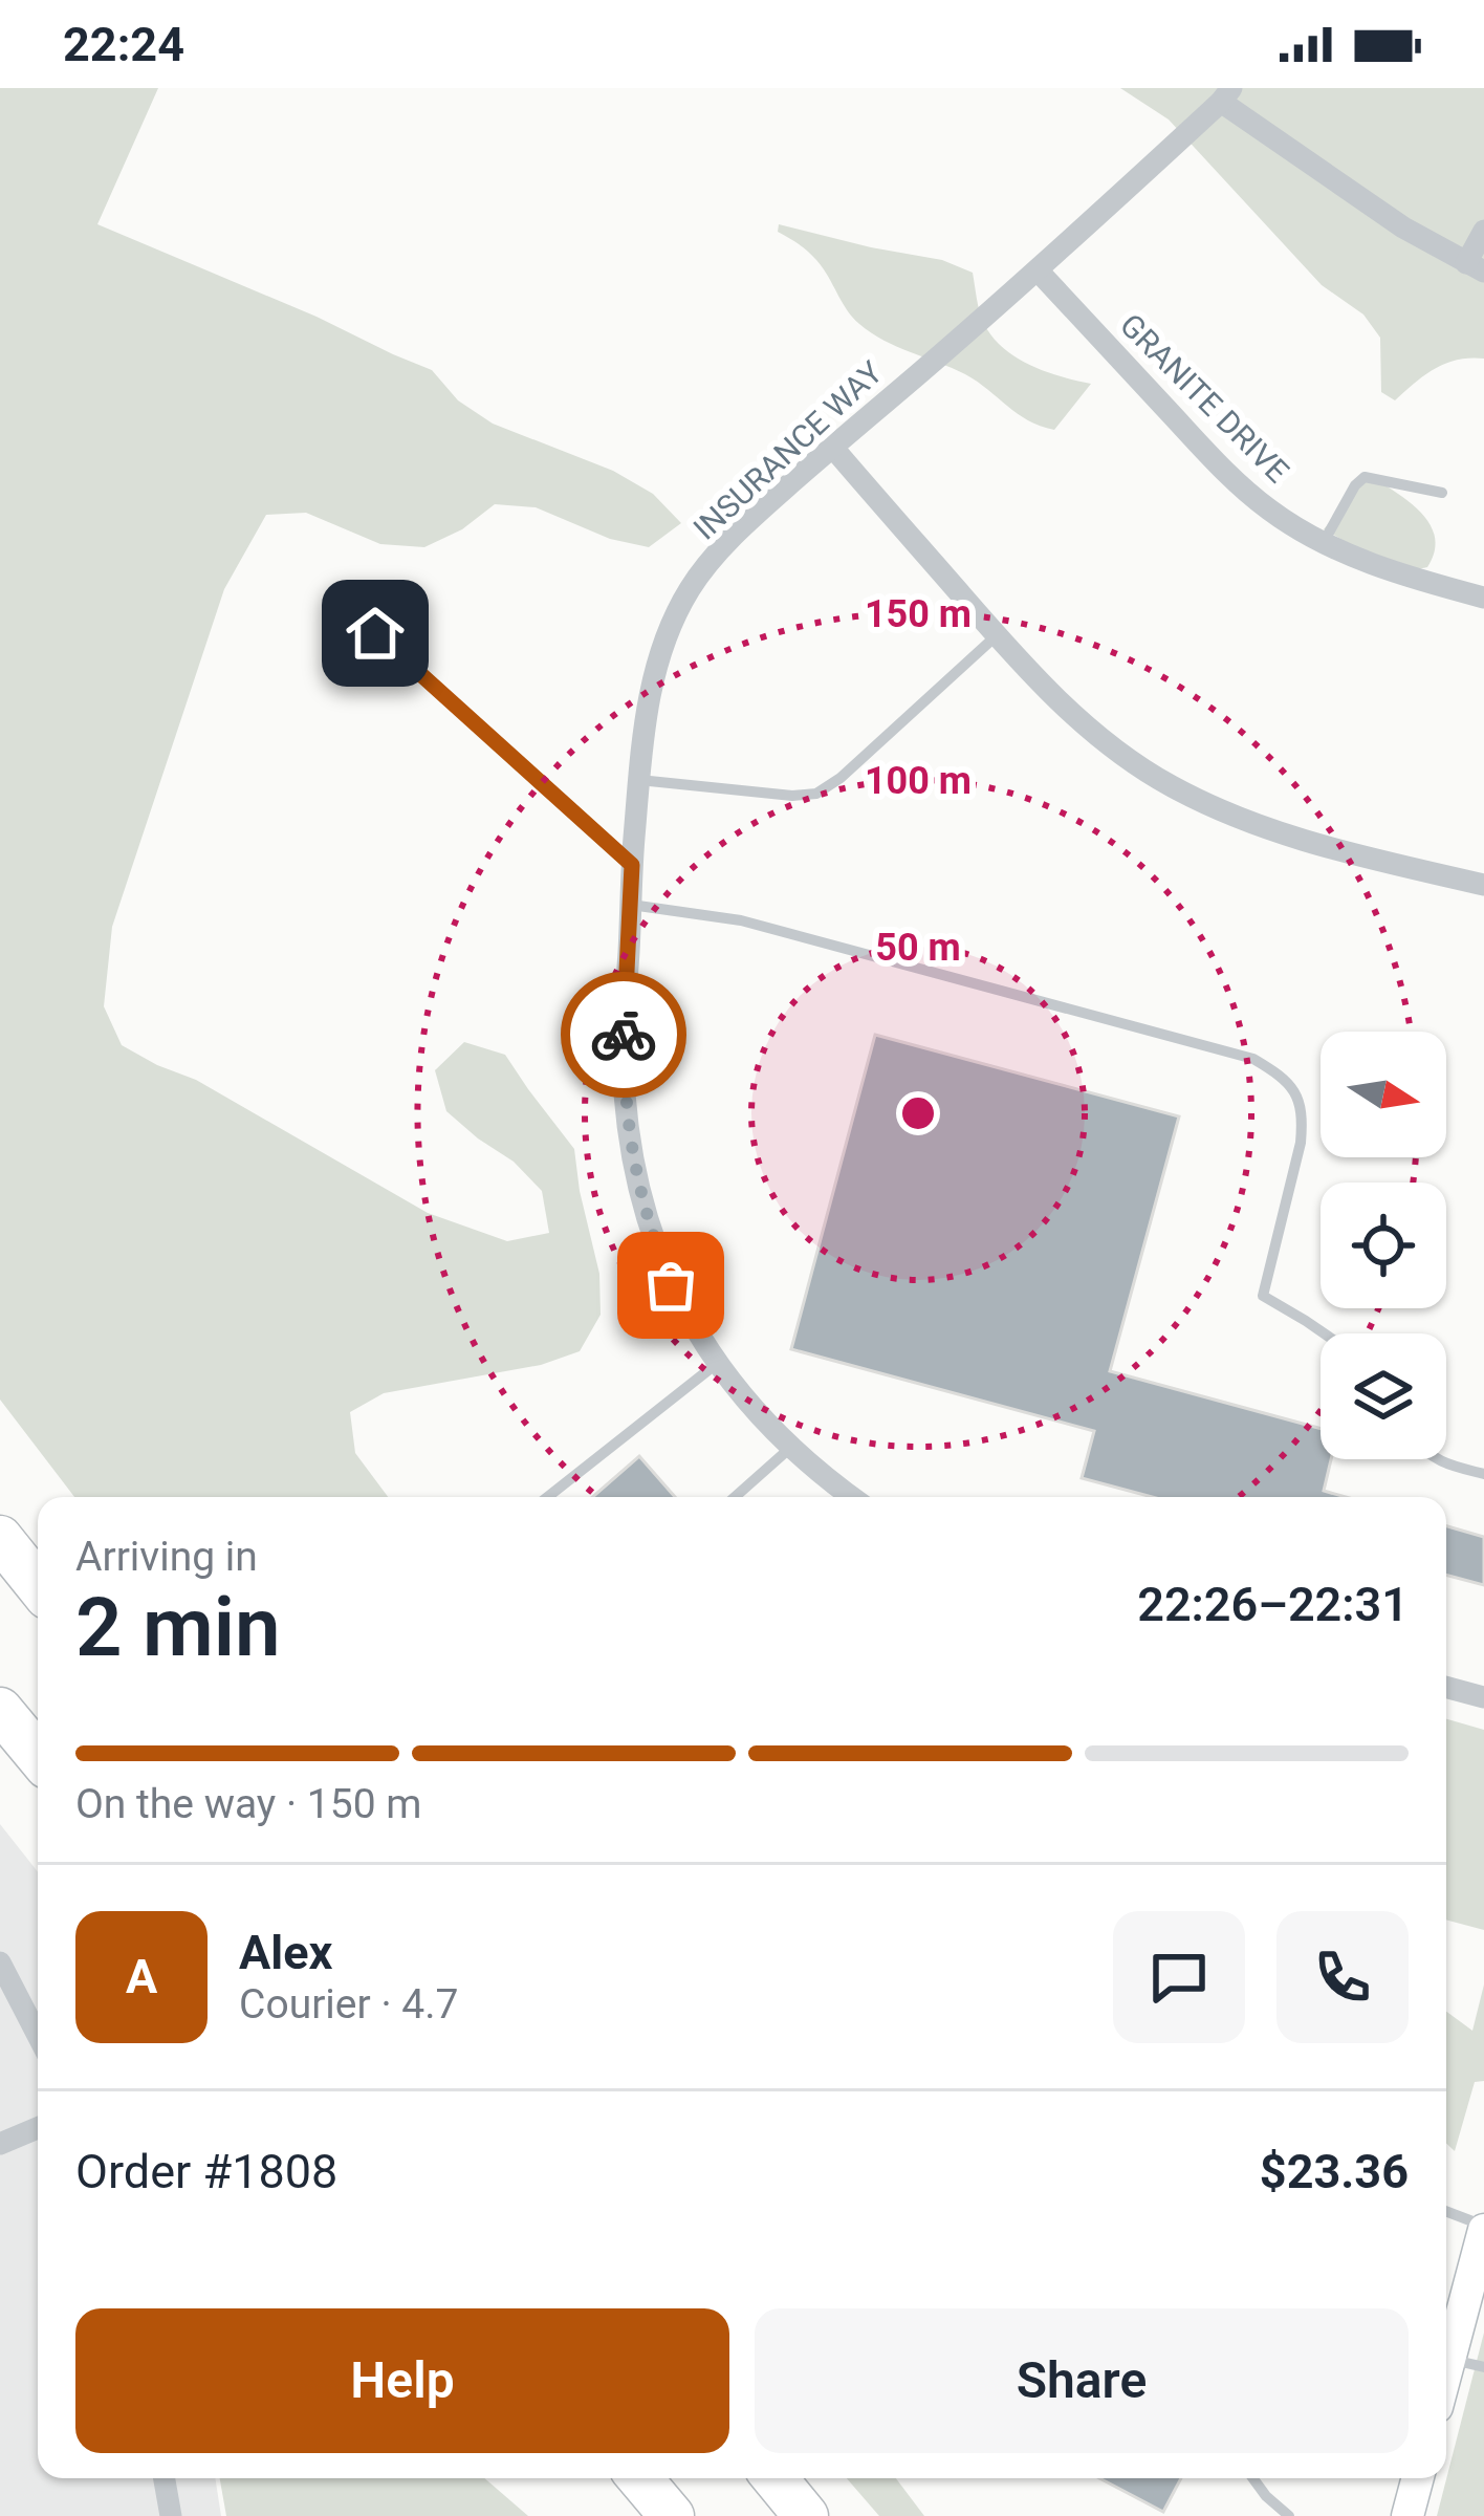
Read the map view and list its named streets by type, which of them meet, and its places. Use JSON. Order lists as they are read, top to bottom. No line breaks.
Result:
{"streets":{"street":["GRANITE DRIVE","INSURANCE WAY"]},"crossings":[["GRANITE DRIVE","INSURANCE WAY"]],"north":"right","page":{"status":"22:24","heading":["2 min","Arriving in","22:26–22:31"],"panel":["Alex","Courier · 4.7","Order #1808","$23.36"],"bar":"On the way · 150 m","round":"A","buttons":["Help","Share"]},"rings":["150 m","100 m","50 m"]}
